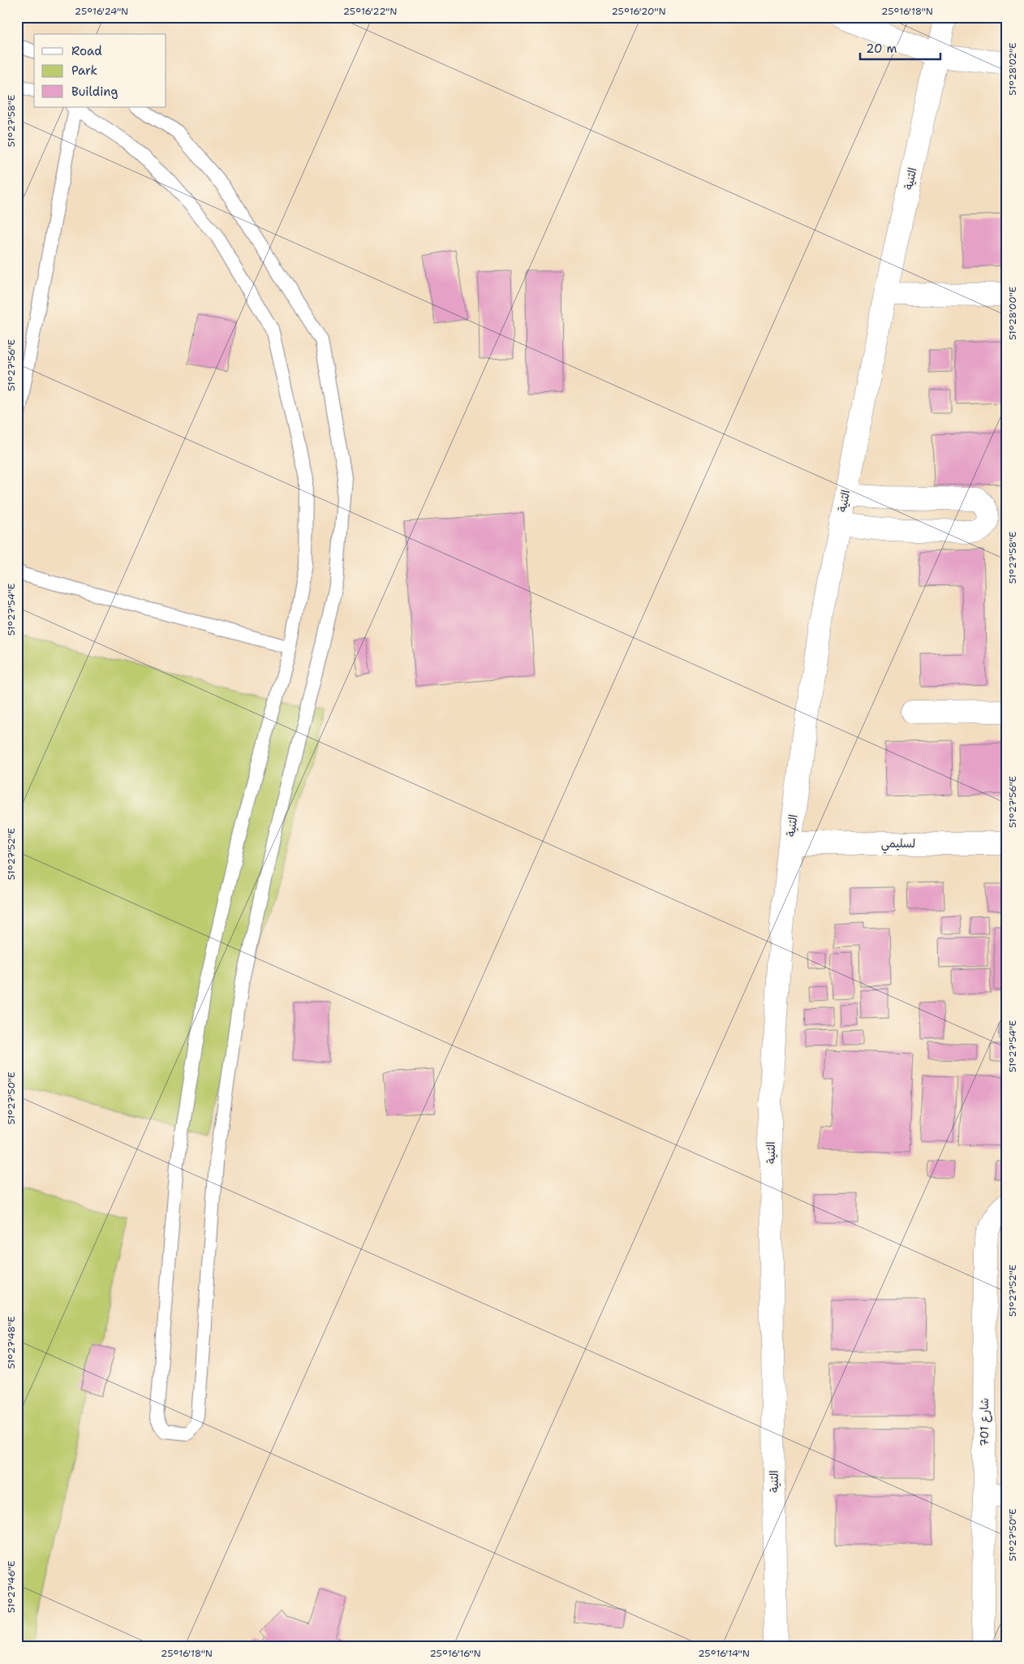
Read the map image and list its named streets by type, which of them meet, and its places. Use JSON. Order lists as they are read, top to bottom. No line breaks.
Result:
{"streets":{"street":["الثنية","لسليمي","شارع 701"]},"crossings":[["الثنية","لسليمي"]],"legend":["Road","Park","Building"],"scale_bar":"20 m","coordinates":["25°16'24\"N","25°16'22\"N","25°16'20\"N","25°16'18\"N","51°28'02\"E","51°27'58\"E","51°28'00\"E","51°27'56\"E","51°27'54\"E","51°27'52\"E","51°27'50\"E","51°27'48\"E","51°27'46\"E","25°16'16\"N","25°16'14\"N"]}
